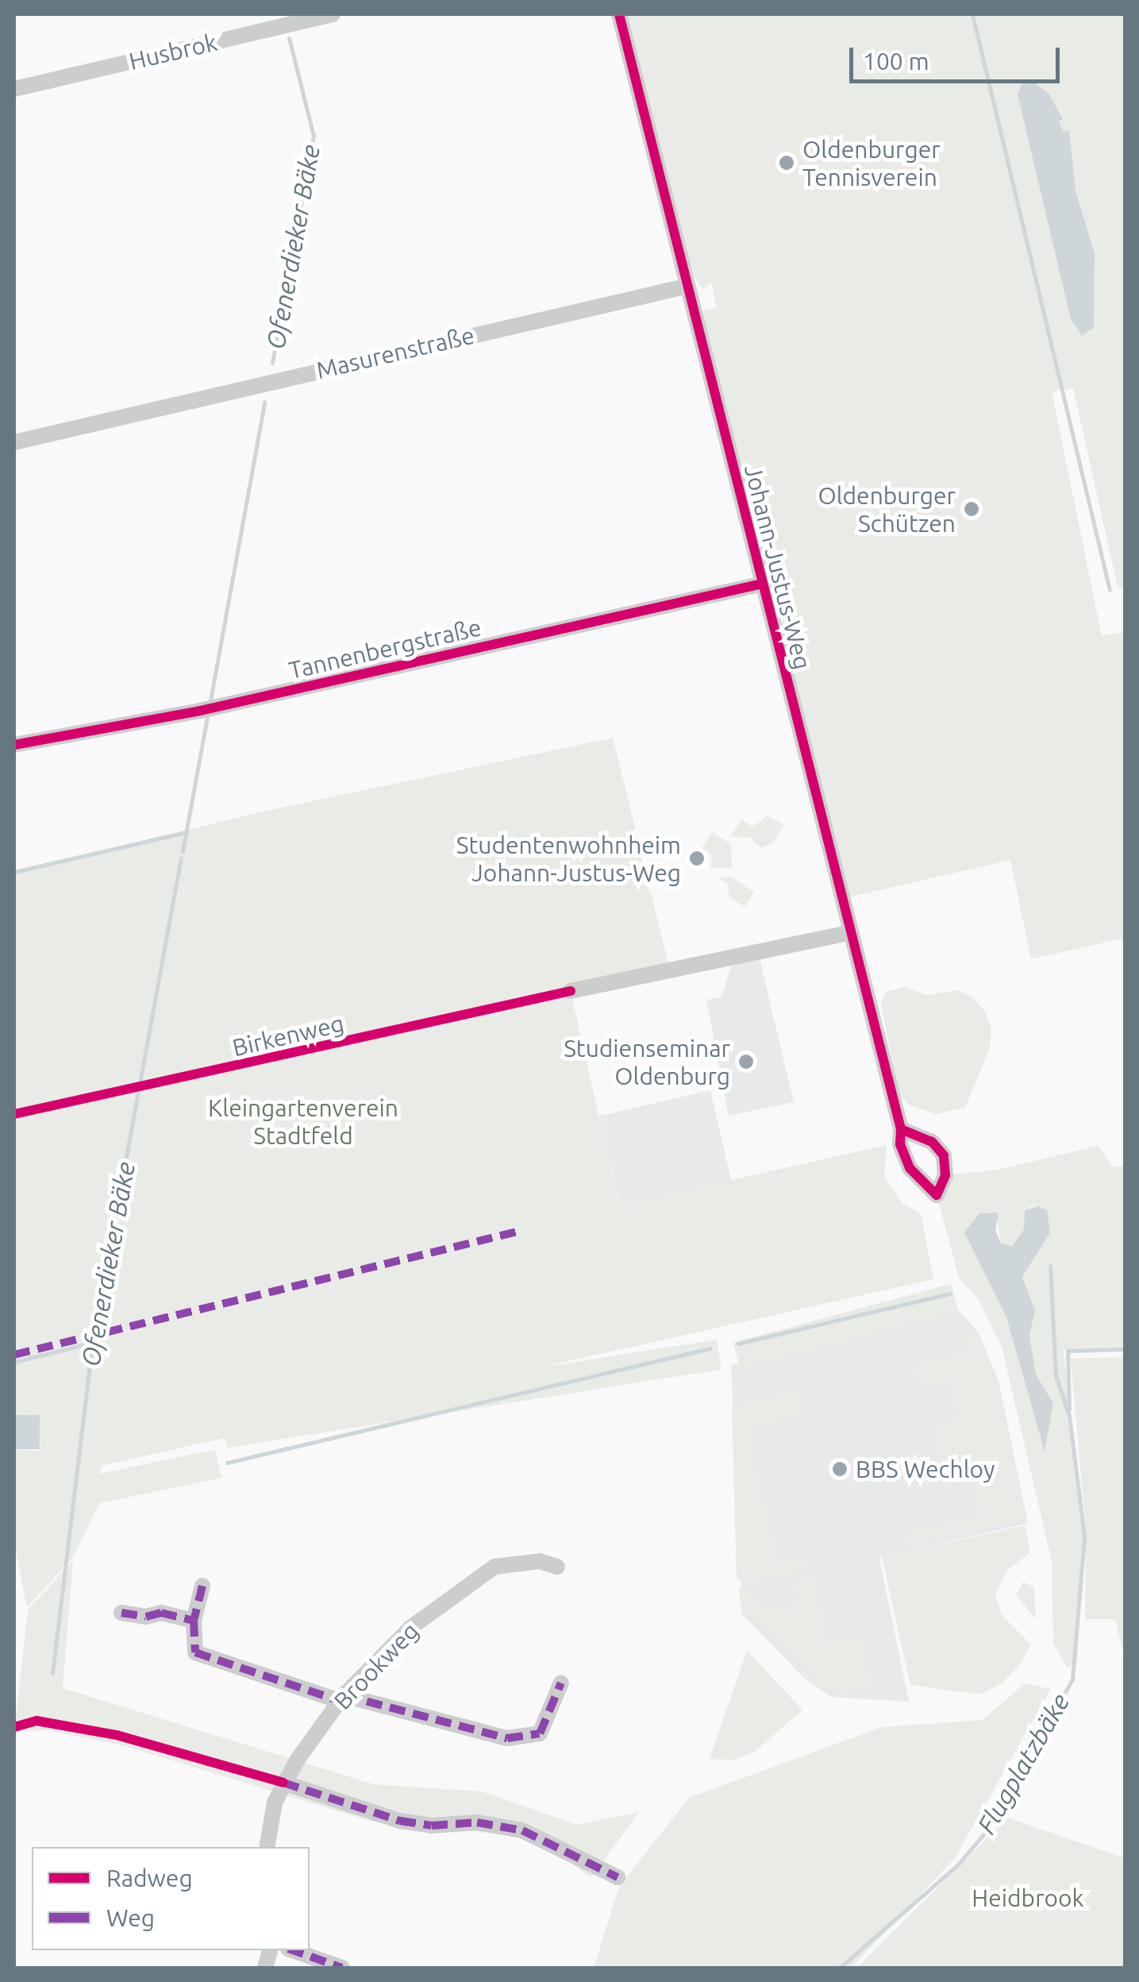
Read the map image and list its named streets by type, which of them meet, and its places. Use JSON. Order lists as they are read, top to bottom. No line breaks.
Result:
{"streets":{"street":["Husbrok","Masurenstraße","Johann-Justus-Weg","Tannenbergstraße","Brookweg"],"cycle path":["Birkenweg"]},"crossings":[["Masurenstraße","Johann-Justus-Weg"],["Johann-Justus-Weg","Tannenbergstraße"]],"water":["Ofenerdieker Bäke","Flugplatzbäke"],"parks":["Kleingartenverein Stadtfeld","Heidbrook"],"places":["Oldenburger Tennisverein","Oldenburger Schützen","Studentenwohnheim Johann-Justus-Weg","Studienseminar Oldenburg","BBS Wechloy"],"legend":["Radweg","Weg"],"scale_bar":"100 m"}
